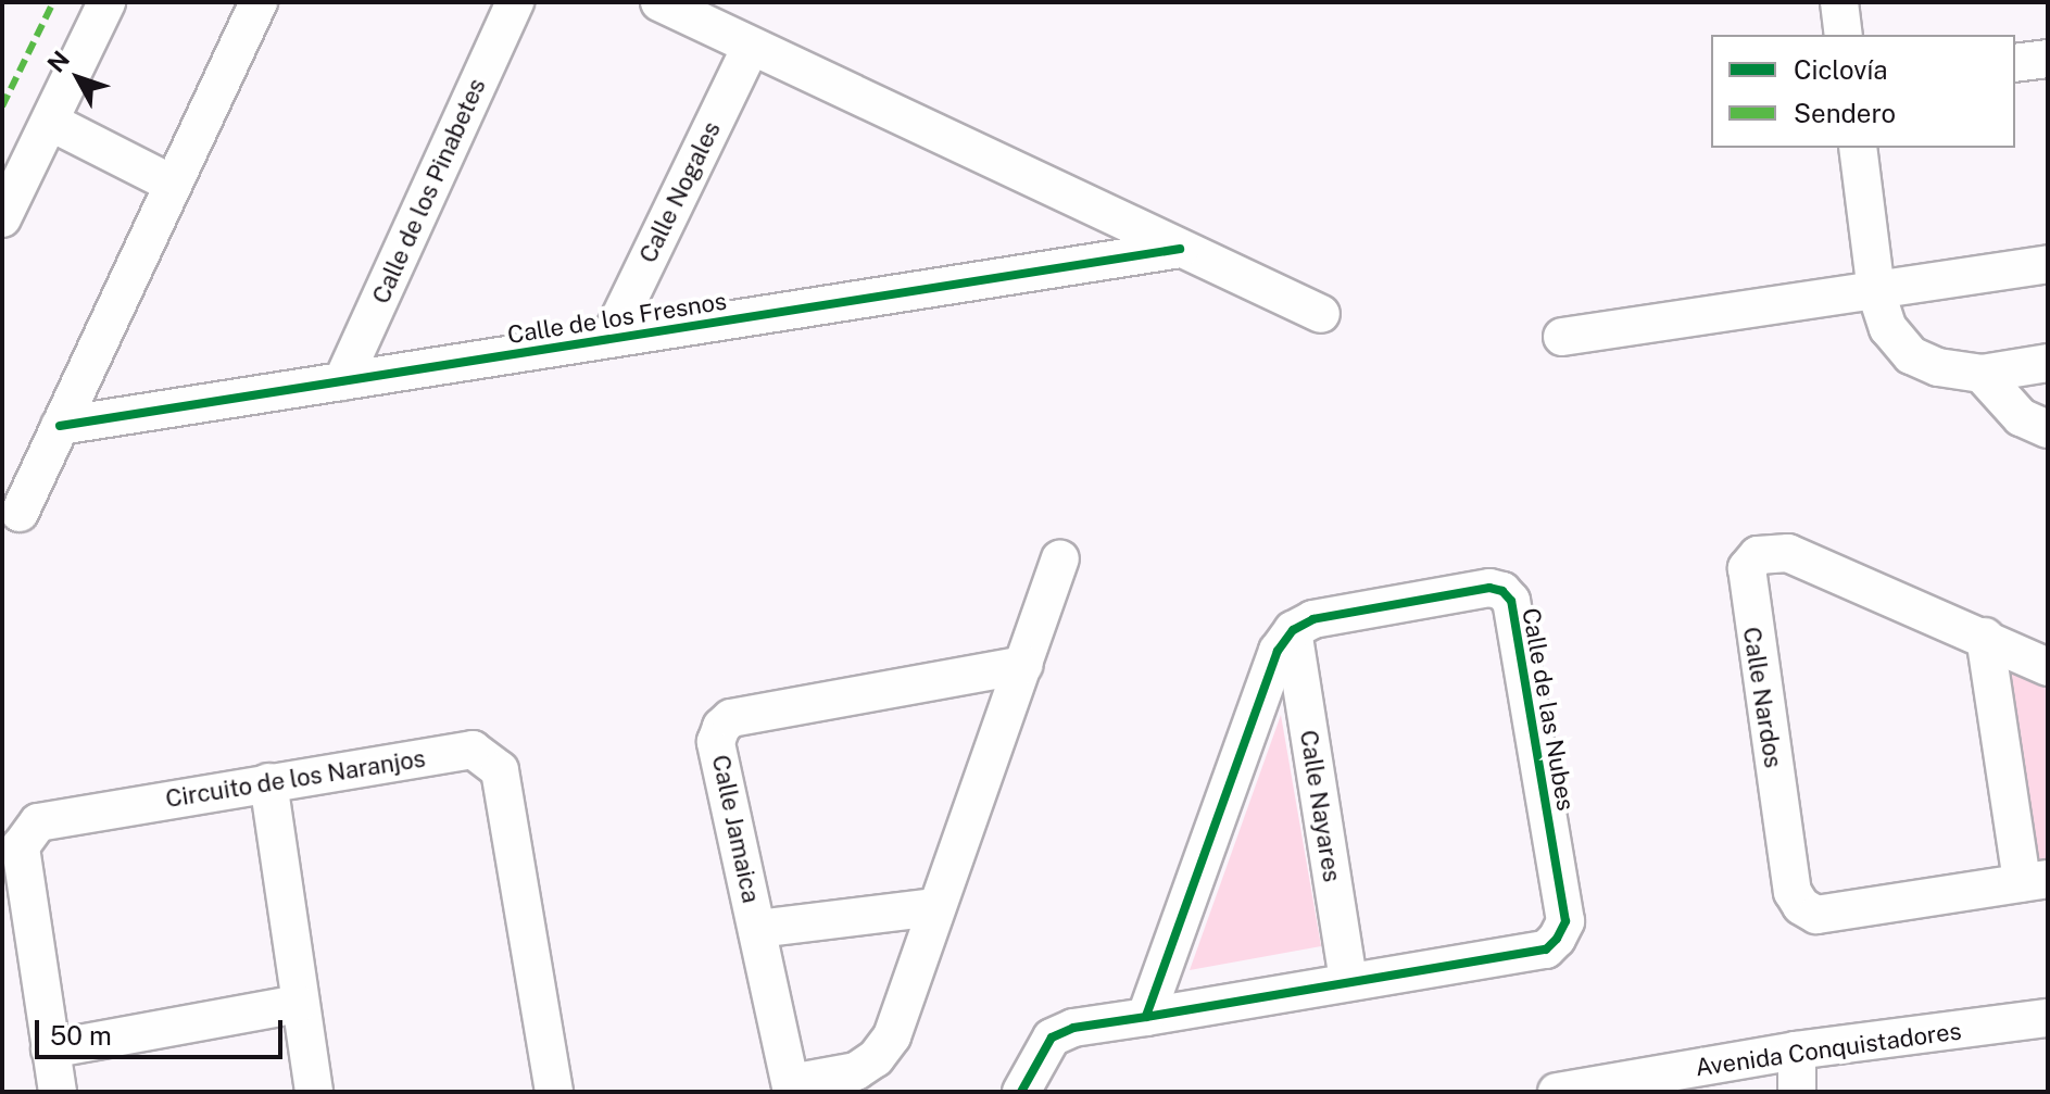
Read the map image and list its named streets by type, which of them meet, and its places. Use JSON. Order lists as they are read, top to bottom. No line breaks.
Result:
{"streets":{"street":["Calle de los Pinabetes","Calle Nogales","Calle de los Fresnos","Calle Nardos","Calle de las Nubes","Circuito de los Naranjos","Calle Nayares","Calle Jamaica","Avenida Conquistadores"]},"crossings":[["Calle de los Pinabetes","Calle de los Fresnos"],["Calle Nogales","Calle de los Fresnos"],["Calle de las Nubes","Calle Nayares"]],"legend":["Ciclovía","Sendero"],"scale_bar":"50 m","north":"top left"}
